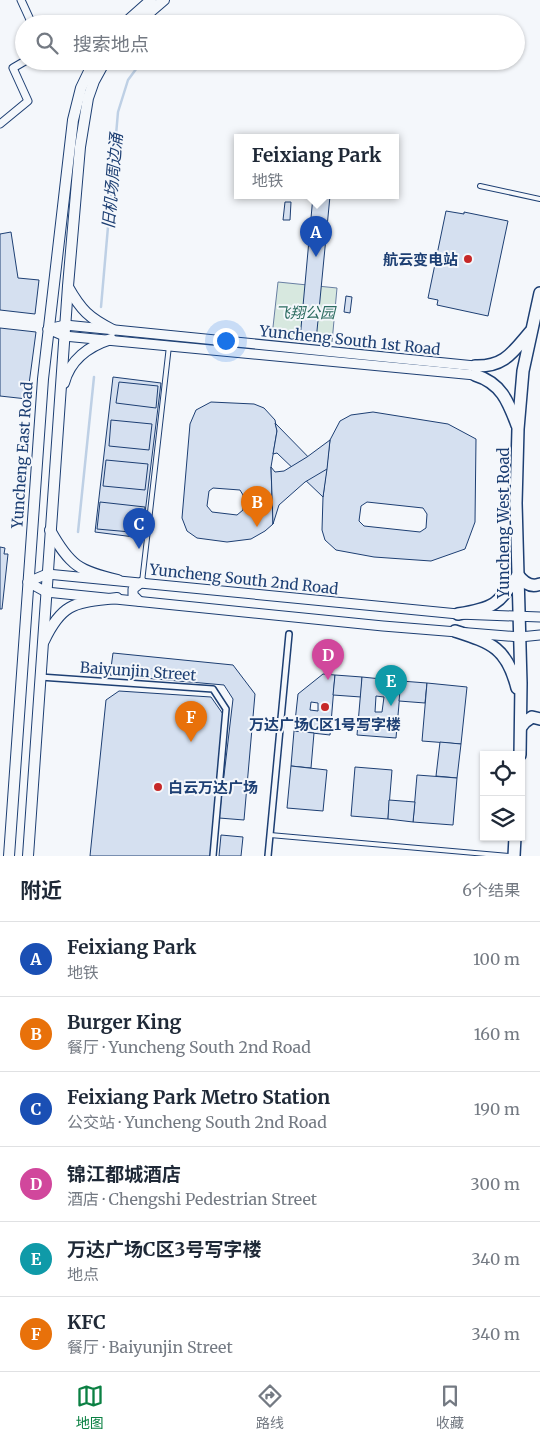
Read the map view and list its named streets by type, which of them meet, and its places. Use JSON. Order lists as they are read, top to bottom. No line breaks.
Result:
{"streets":{"main road":["Yuncheng East Road","Yuncheng West Road"],"street":["Yuncheng South 1st Road","Yuncheng South 2nd Road","Baiyunjin Street"]},"crossings":[["Yuncheng South 1st Road","Yuncheng East Road"],["Yuncheng East Road","Yuncheng South 2nd Road"],["Yuncheng West Road","Yuncheng South 2nd Road"]],"water":["旧机场周边涌"],"parks":["飞翔公园"],"places":["航云变电站","万达广场C区1号写字楼","白云万达广场"],"page":{"search":"搜索地点","popup":["Feixiang Park","地铁"],"pins":["A","B","C","D","E","F"],"heading":["附近","6个结果"],"list":[{"mark":"A","name":"Feixiang Park","note":"地铁","value":"100 m"},{"mark":"B","name":"Burger King","note":"餐厅 · Yuncheng South 2nd Road","value":"160 m"},{"mark":"C","name":"Feixiang Park Metro Station","note":"公交站 · Yuncheng South 2nd Road","value":"190 m"},{"mark":"D","name":"锦江都城酒店","note":"酒店 · Chengshi Pedestrian Street","value":"300 m"},{"mark":"E","name":"万达广场C区3号写字楼","note":"地点","value":"340 m"},{"mark":"F","name":"KFC","note":"餐厅 · Baiyunjin Street","value":"340 m"}],"nav":["地图","路线","收藏"]}}
